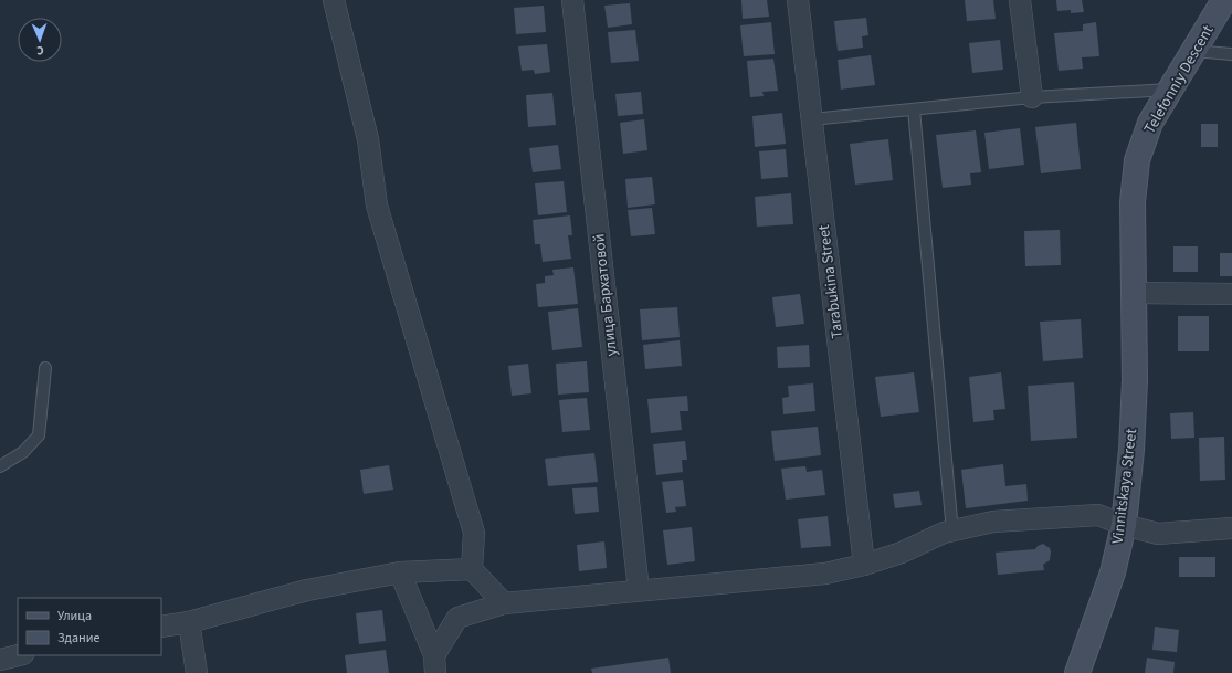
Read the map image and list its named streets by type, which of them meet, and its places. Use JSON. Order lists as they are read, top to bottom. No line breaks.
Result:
{"streets":{"main road":["Telefonniy Descent","Vinnitskaya Street"],"street":["Tarabukina Street","улица Бархатовой"]},"crossings":[["Telefonniy Descent","Vinnitskaya Street"]],"legend":["Улица","Здание"],"north":"bottom"}
